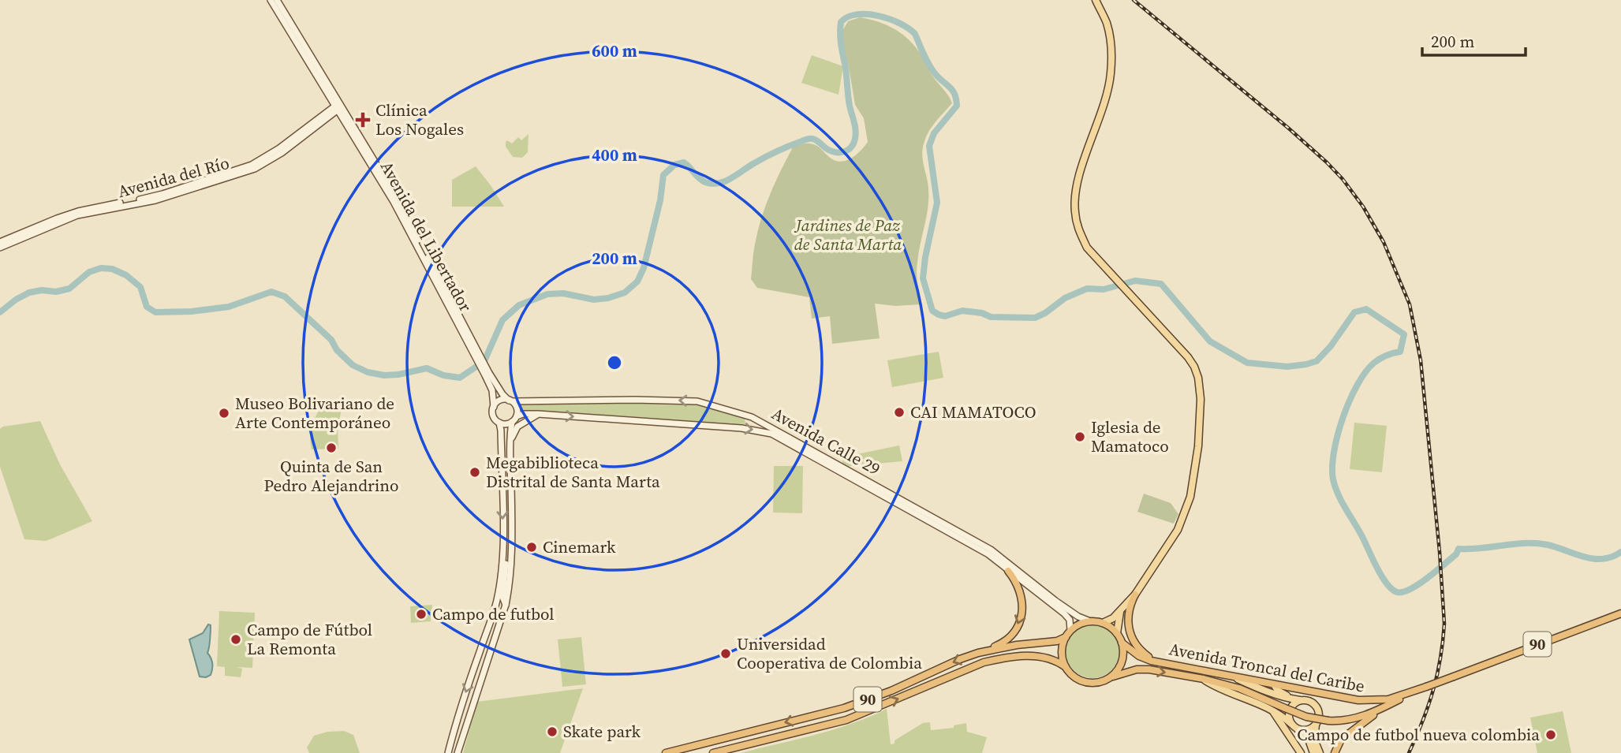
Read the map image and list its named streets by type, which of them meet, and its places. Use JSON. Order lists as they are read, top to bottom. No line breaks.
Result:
{"streets":{"highway":["90","Avenida Troncal del Caribe"],"main road":["Avenida del Río","Avenida del Libertador","Avenida Calle 29"]},"crossings":[["Avenida del Río","Avenida del Libertador"],["Avenida del Libertador","Avenida Calle 29"],["Avenida Calle 29","90"],["Avenida Calle 29","Avenida Troncal del Caribe"],["90","Avenida Troncal del Caribe"]],"parks":["Jardines de Paz de Santa Marta"],"places":{"health":["Clínica Los Nogales"],"other":["CAI MAMATOCO","Museo Bolivariano de Arte Contemporáneo","Iglesia de Mamatoco","Quinta de San Pedro Alejandrino","Megabiblioteca Distrital de Santa Marta","Cinemark","Campo de futbol","Campo de Fútbol La Remonta","Universidad Cooperativa de Colombia","Skate park","Campo de futbol nueva colombia"]},"scale_bar":"200 m","rings":["600 m","400 m","200 m"]}
